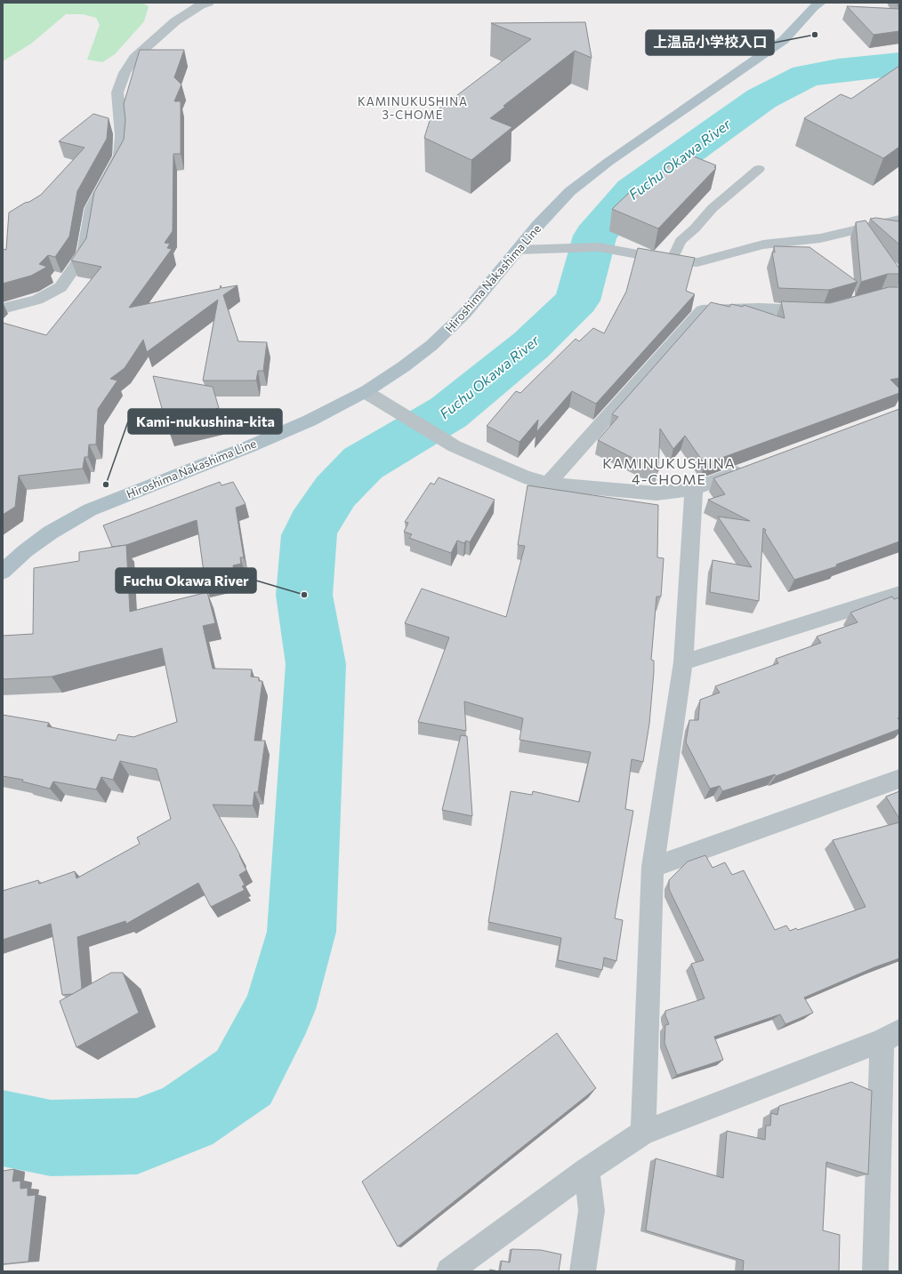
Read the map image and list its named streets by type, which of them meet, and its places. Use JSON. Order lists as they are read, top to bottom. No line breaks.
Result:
{"streets":{"main road":["Hiroshima Nakashima Line"]},"districts":["KAMINUKUSHINA 3-CHOME","KAMINUKUSHINA 4-CHOME"],"water":["Fuchu Okawa River"],"places":["上温品小学校入口","Kami-nukushina-kita","Fuchu Okawa River"]}
